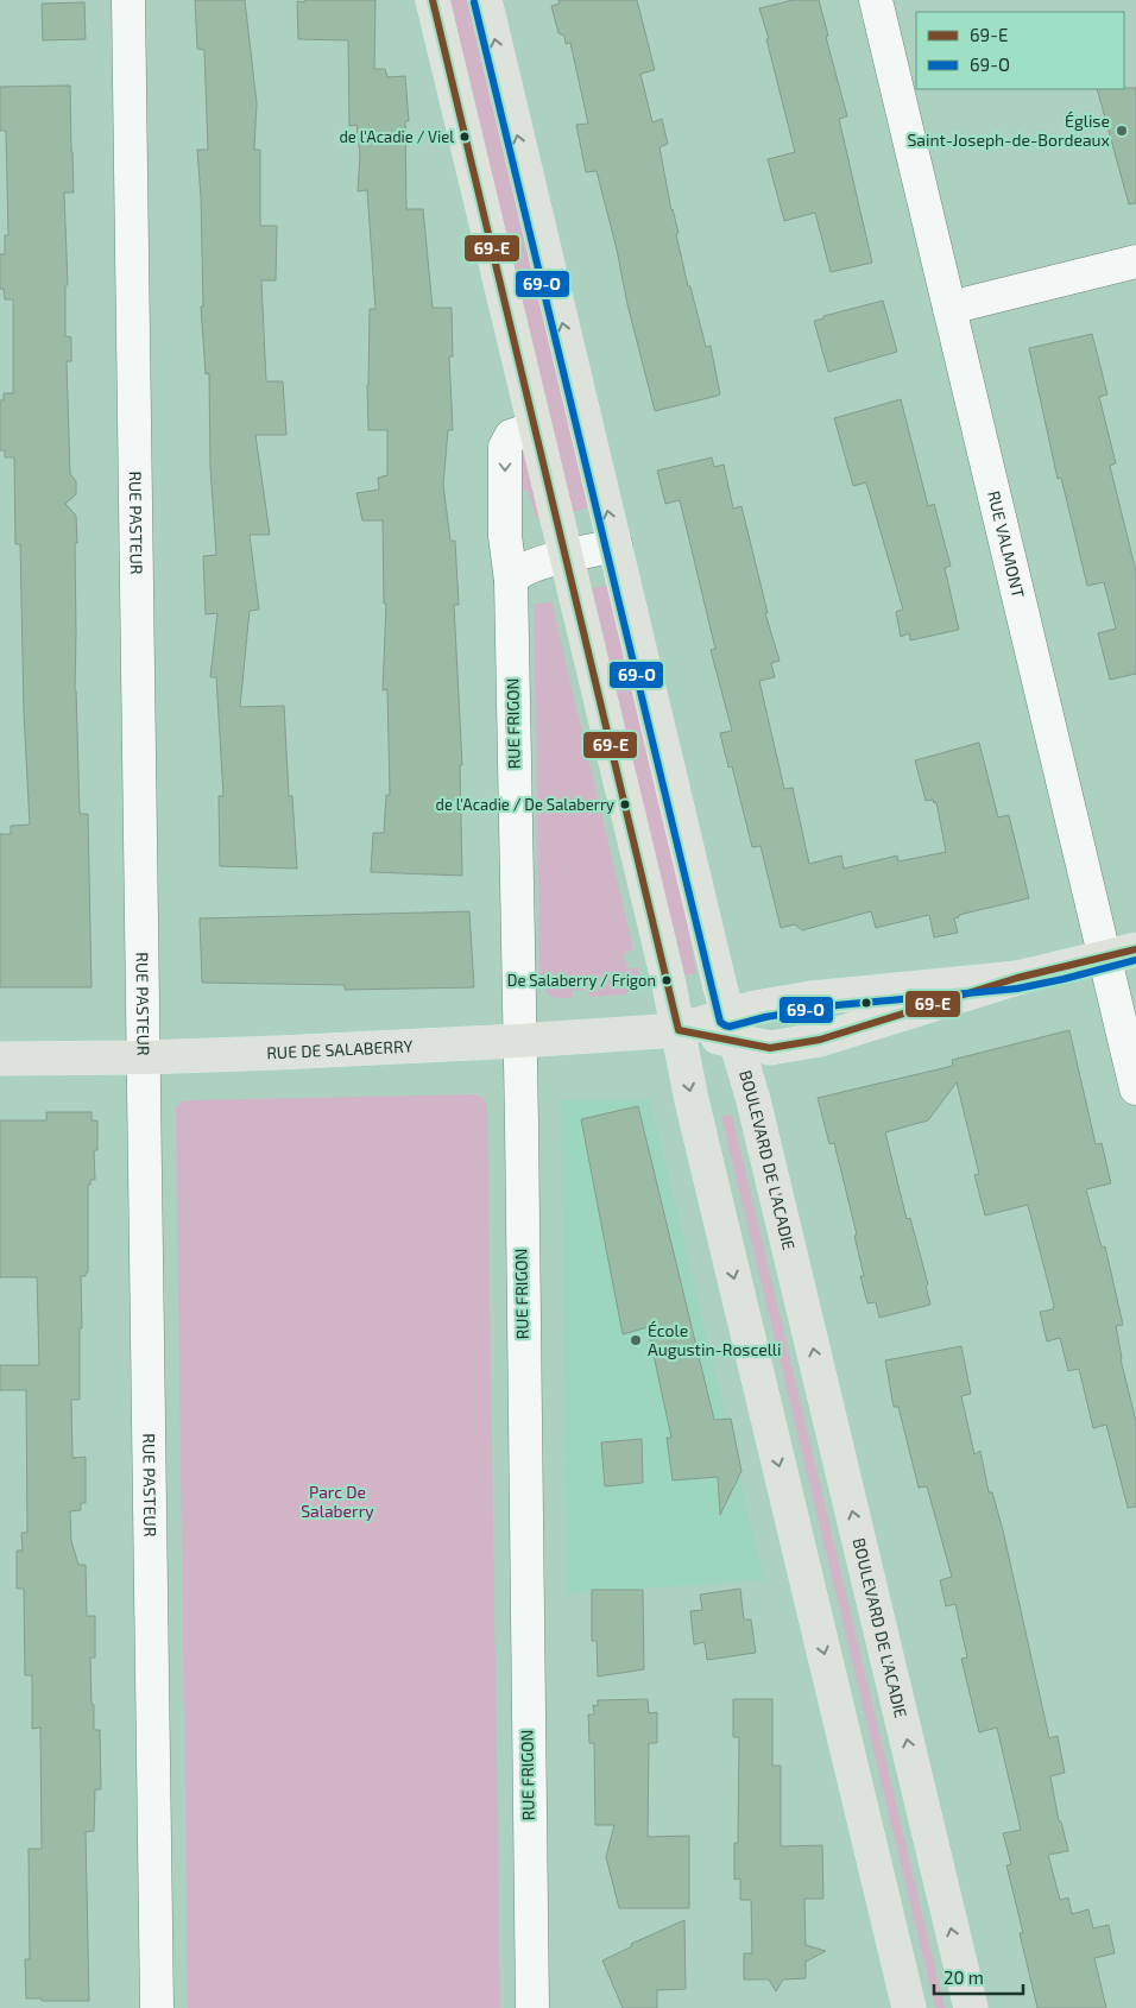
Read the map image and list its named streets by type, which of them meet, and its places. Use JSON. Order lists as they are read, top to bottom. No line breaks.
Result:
{"streets":{"main road":["RUE DE SALABERRY","BOULEVARD DE L'ACADIE"],"street":["RUE PASTEUR","RUE VALMONT","RUE FRIGON"]},"crossings":[["RUE PASTEUR","RUE DE SALABERRY"],["RUE VALMONT","RUE DE SALABERRY"],["RUE FRIGON","RUE DE SALABERRY"],["RUE DE SALABERRY","BOULEVARD DE L'ACADIE"]],"parks":["Parc De Salaberry"],"places":["Église Saint-Joseph-de-Bordeaux","de l'Acadie / Viel","de l'Acadie / De Salaberry","De Salaberry / Frigon","École Augustin-Roscelli"],"lines":["transit line 69-E","transit line 69-O"],"legend":["69-E","69-O"],"scale_bar":"20 m"}
